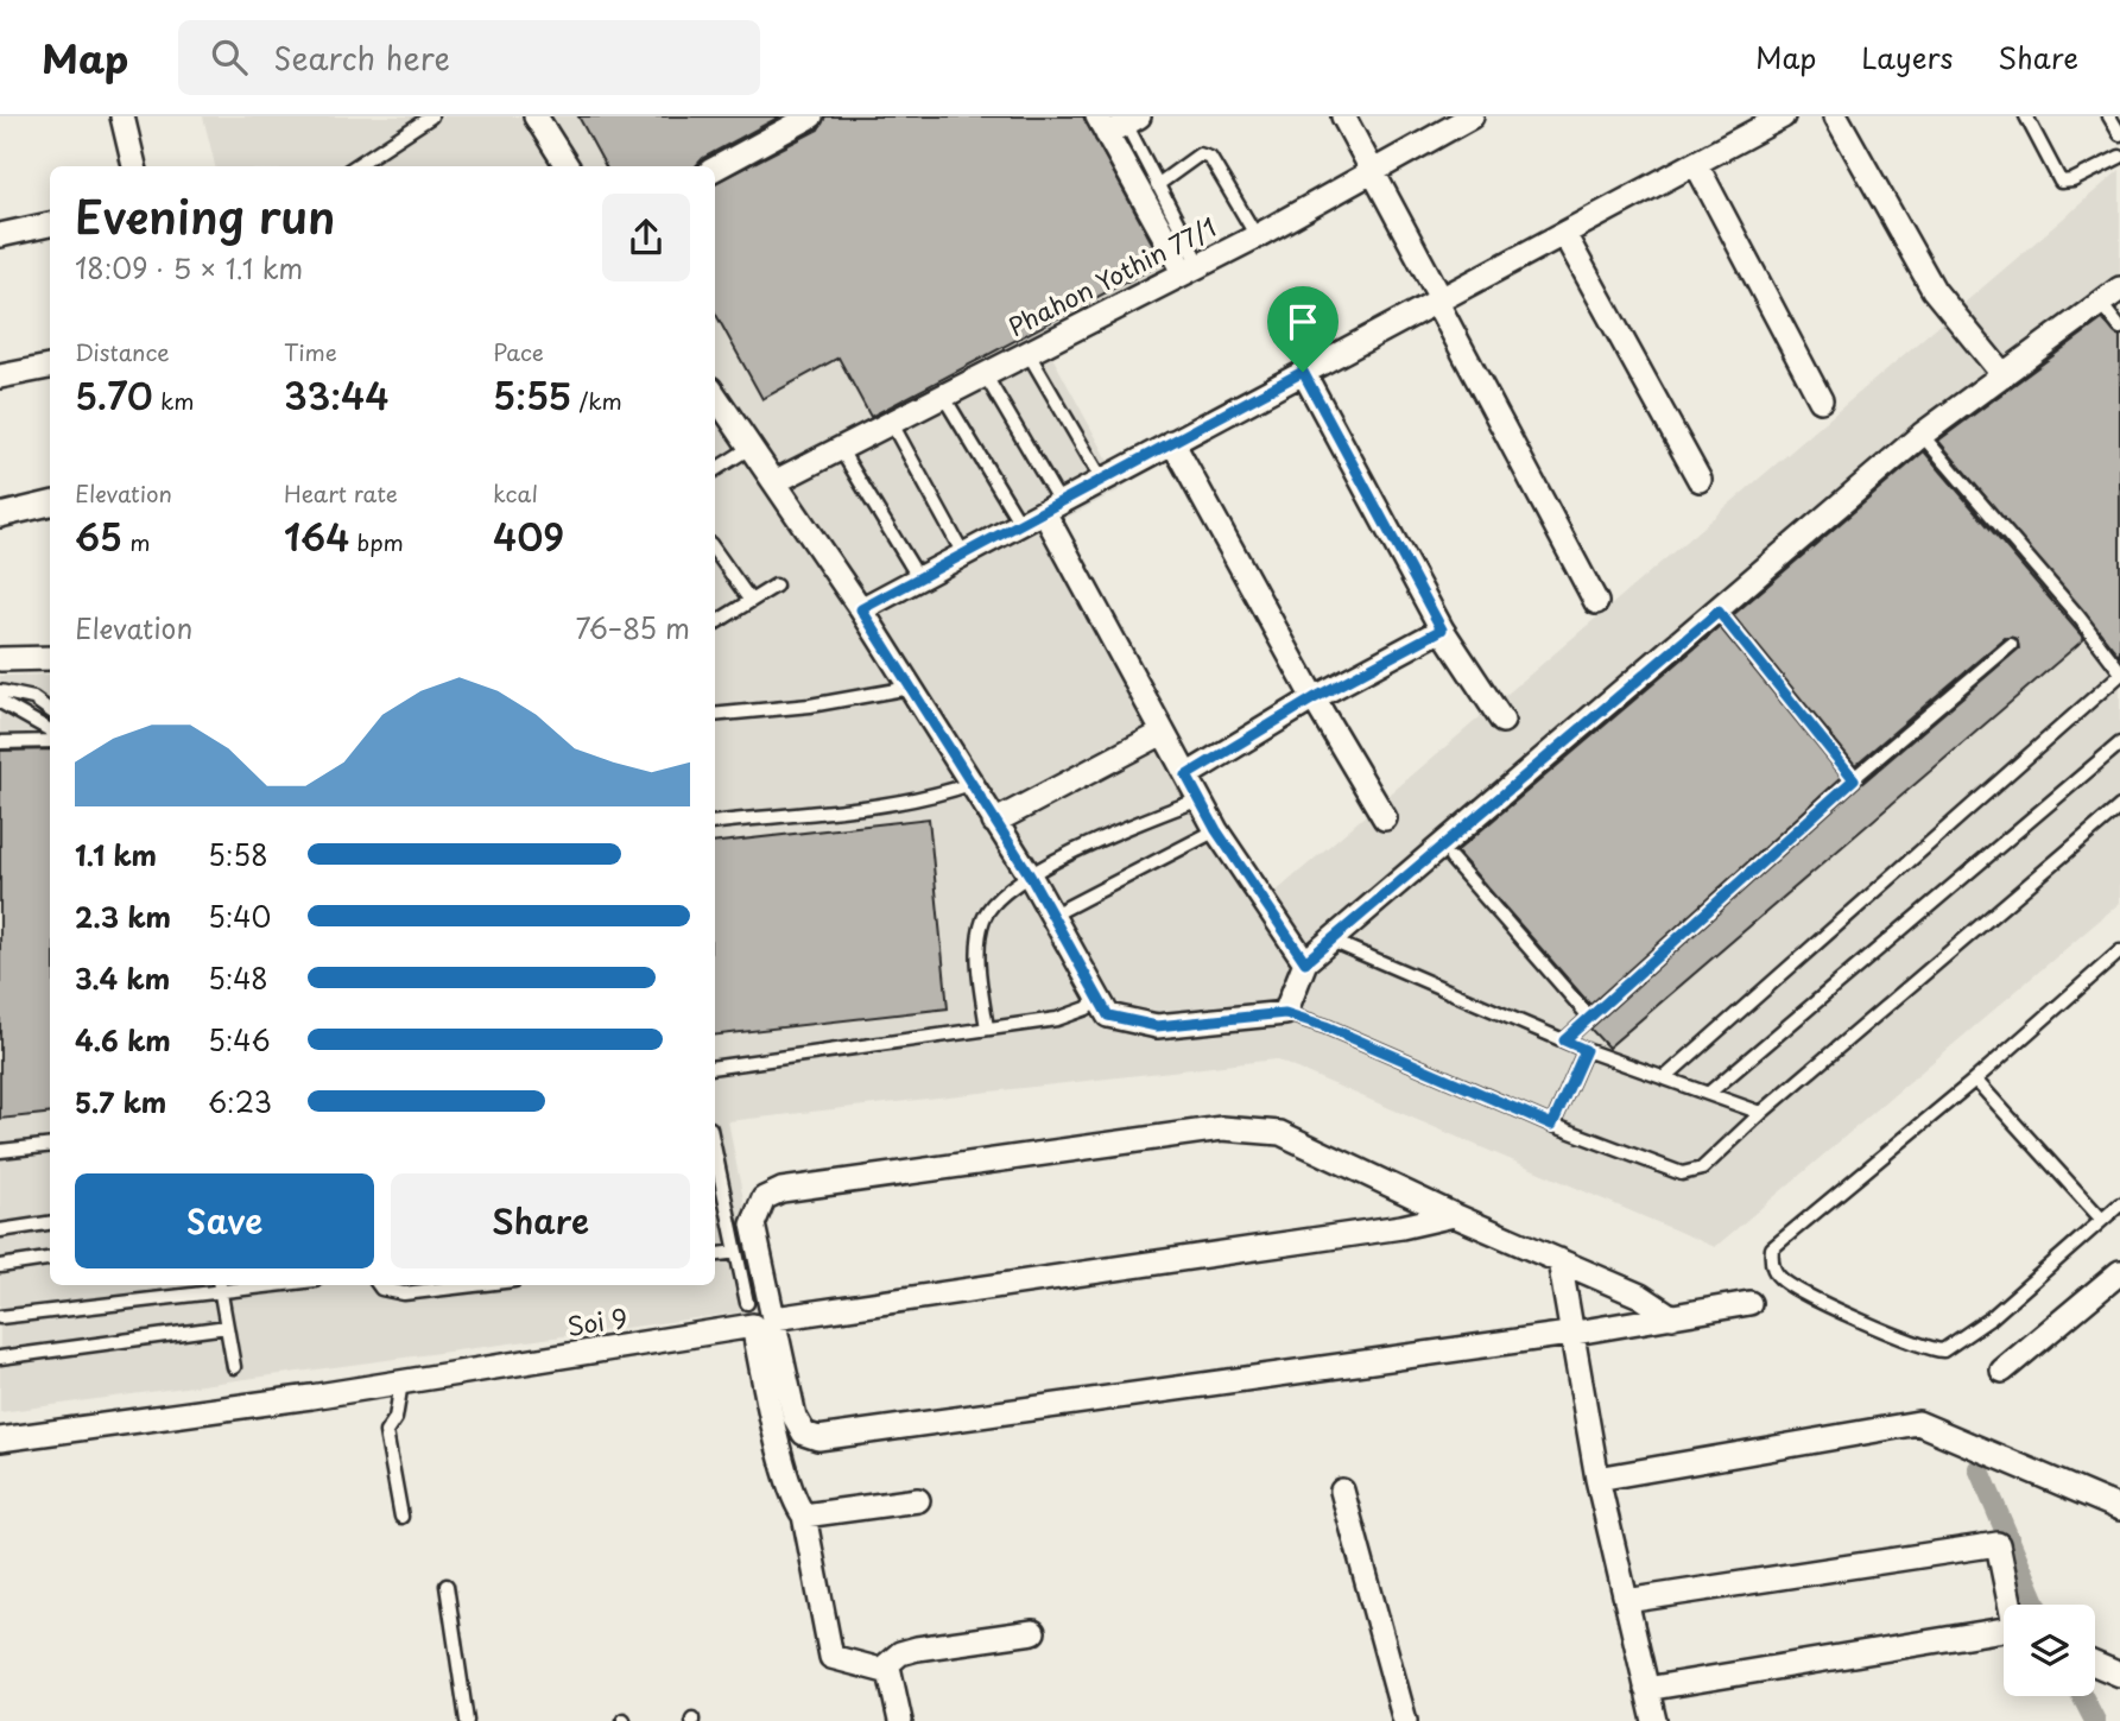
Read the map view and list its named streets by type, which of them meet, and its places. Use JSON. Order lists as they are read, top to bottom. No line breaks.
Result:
{"streets":{"street":["Phahon Yothin 77/1","Soi 9"]},"page":{"header":"Map","search":"Search here","nav":["Map","Layers","Share"],"heading":["Evening run","18:09 · 5 × 1.1 km"],"stats":[["Distance","5.70 km"],["Time","33:44"],["Pace","5:55 /km"],["Elevation","65 m"],["Heart rate","164 bpm"],["kcal","409"]],"chart":["Elevation","76–85 m"],"list":[{"name":"1.1 km","note":"5:58"},{"name":"2.3 km","note":"5:40"},{"name":"3.4 km","note":"5:48"},{"name":"4.6 km","note":"5:46"},{"name":"5.7 km","note":"6:23"}],"buttons":["Save","Share"]}}
